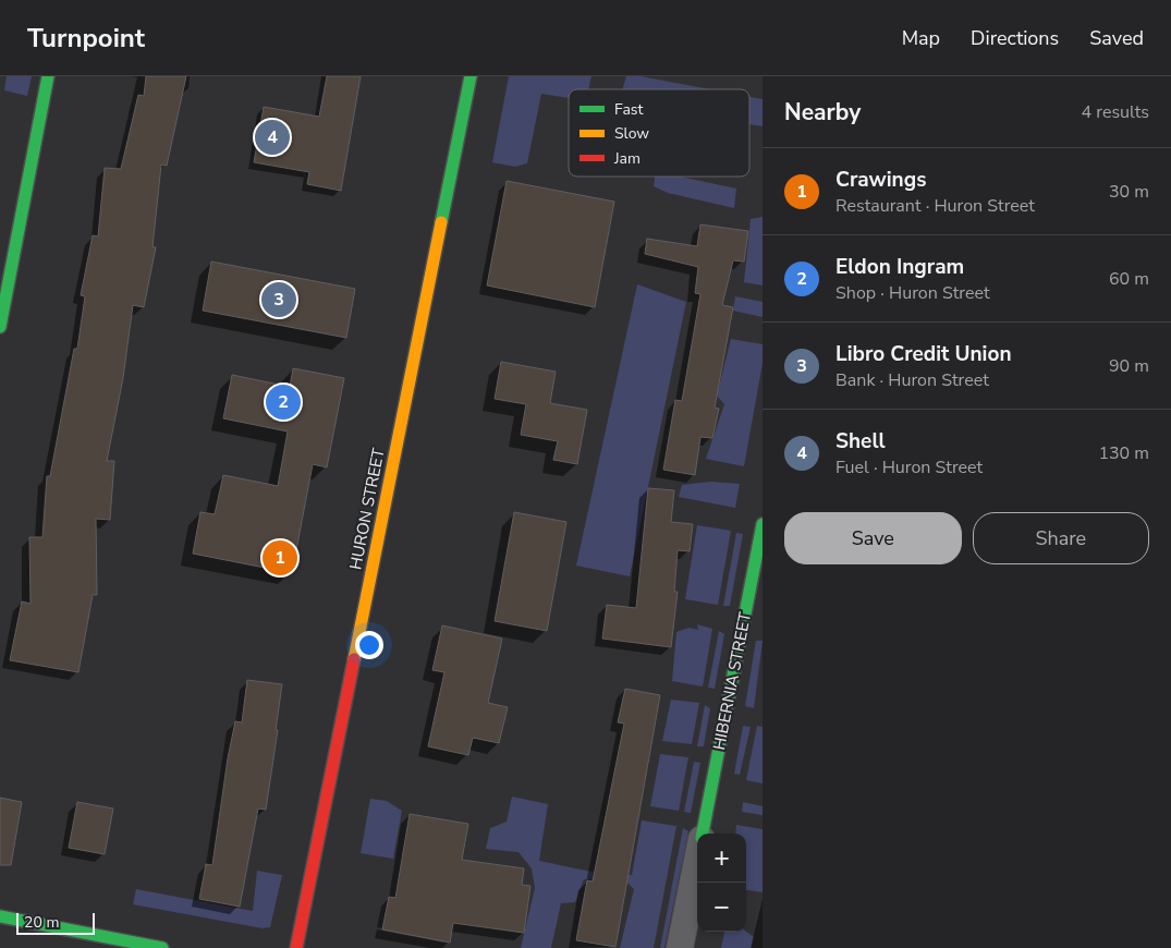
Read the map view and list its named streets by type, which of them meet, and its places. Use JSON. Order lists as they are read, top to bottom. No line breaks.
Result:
{"streets":{"main road":["HURON STREET","HIBERNIA STREET"]},"legend":["Fast","Slow","Jam"],"scale_bar":"20 m","page":{"header":"Turnpoint","nav":["Map","Directions","Saved"],"heading":["Nearby","4 results"],"pins":["4","3","2","1"],"list":[{"mark":"1","name":"Crawings","note":"Restaurant · Huron Street","value":"30 m"},{"mark":"2","name":"Eldon Ingram","note":"Shop · Huron Street","value":"60 m"},{"mark":"3","name":"Libro Credit Union","note":"Bank · Huron Street","value":"90 m"},{"mark":"4","name":"Shell","note":"Fuel · Huron Street","value":"130 m"}],"buttons":["Save","Share"],"map_buttons":["+","−"],"scale":"20 m"}}
